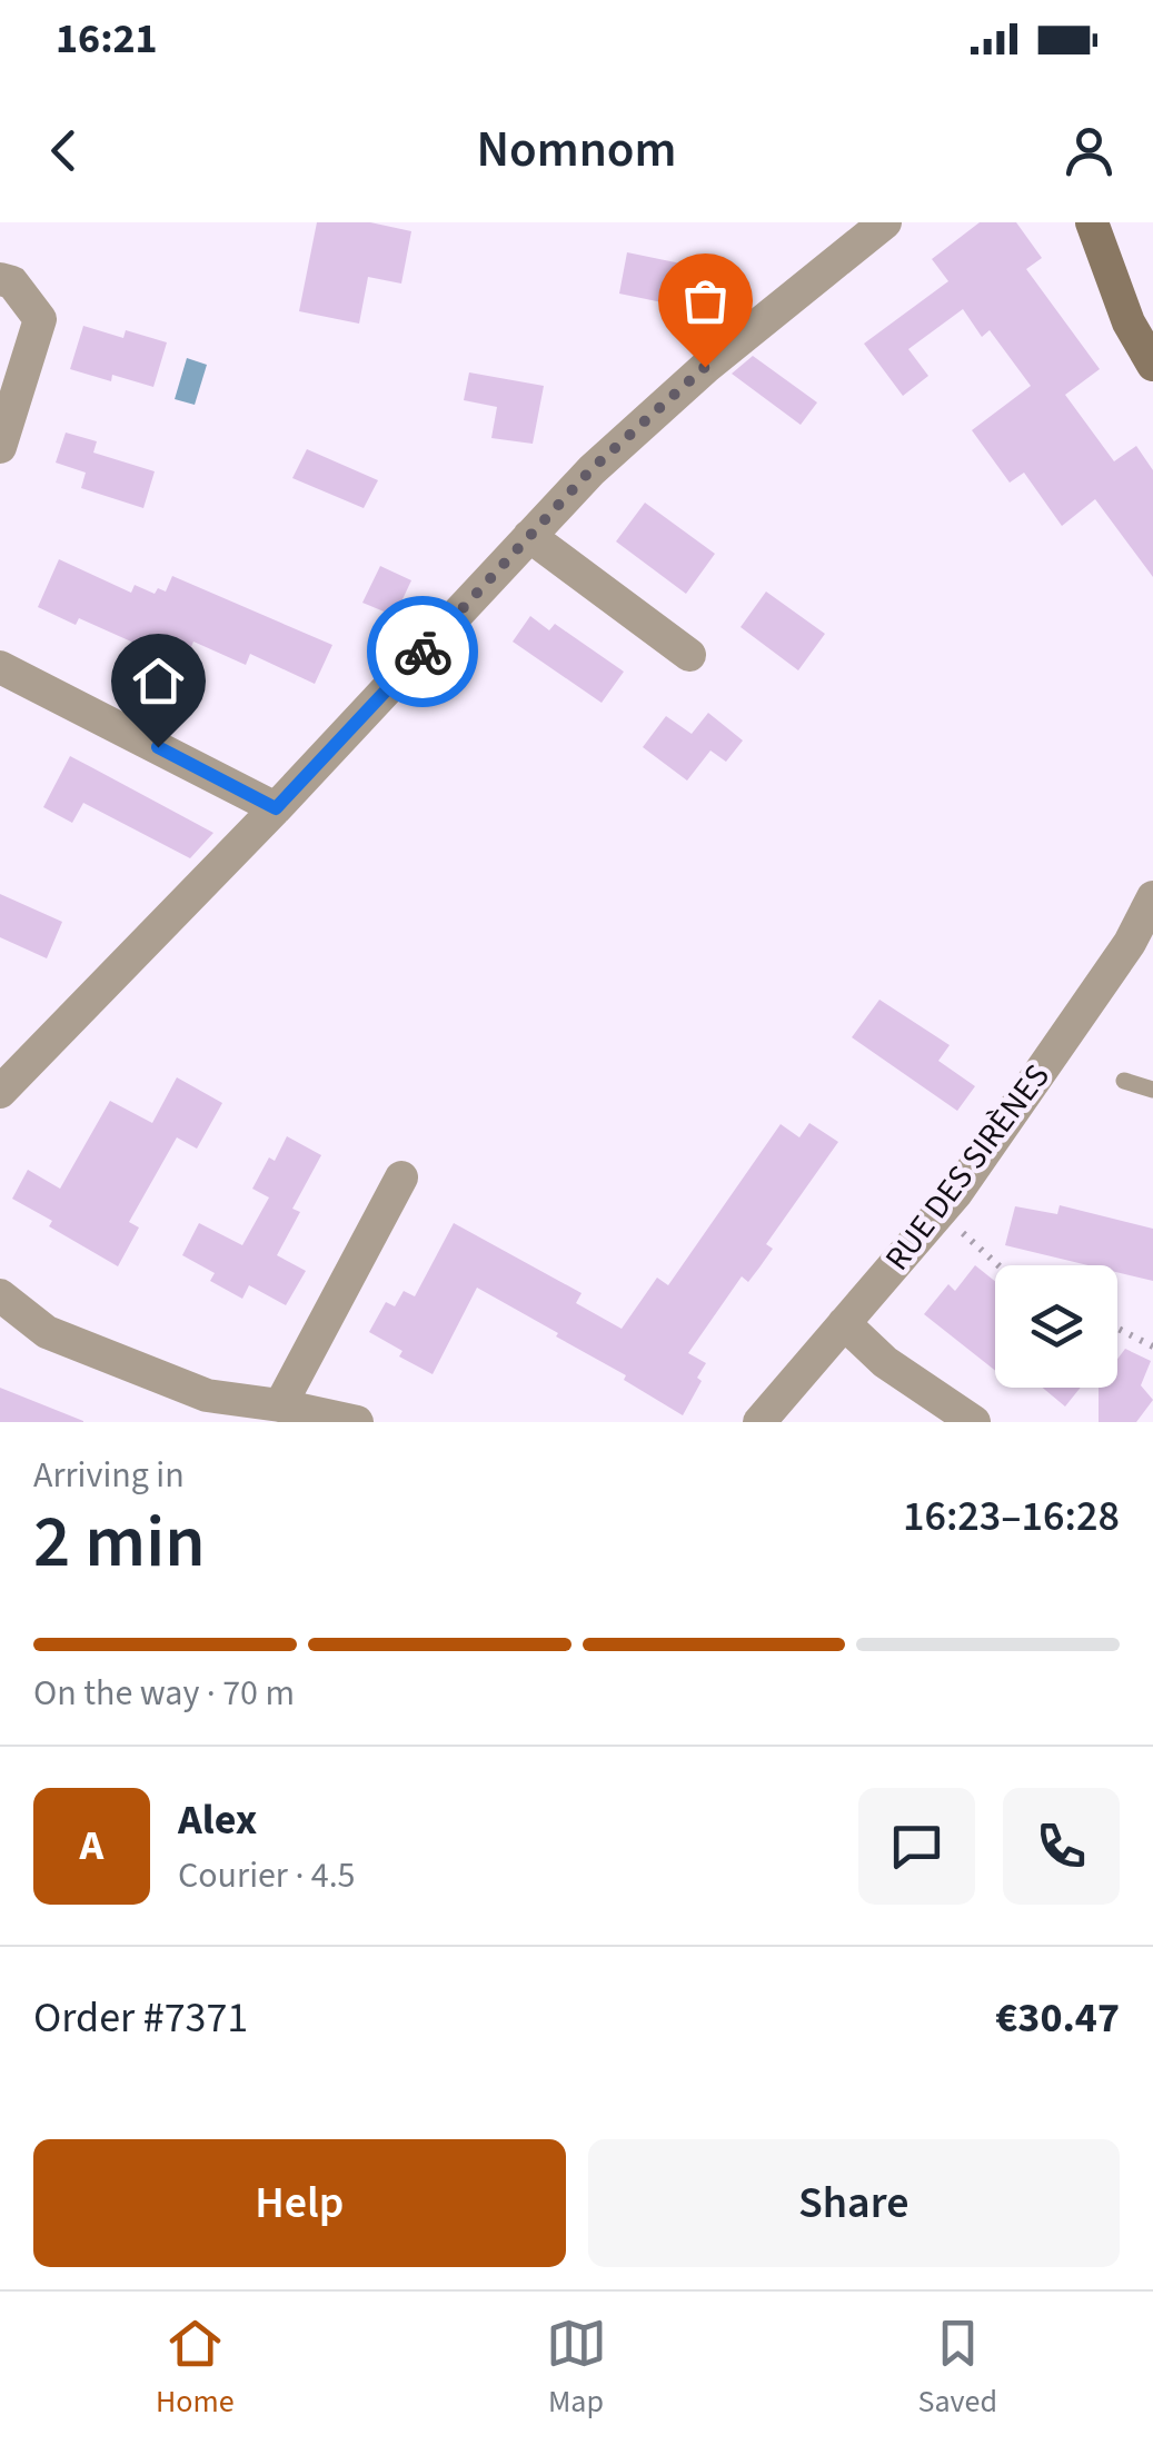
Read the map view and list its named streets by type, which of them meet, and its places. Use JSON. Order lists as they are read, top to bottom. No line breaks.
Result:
{"streets":{"street":["RUE DES SIRÈNES"]},"page":{"status":"16:21","header":"Nomnom","heading":["2 min","Arriving in","16:23–16:28"],"panel":["Alex","Courier · 4.5","Order #7371","€30.47"],"bar":"On the way · 70 m","round":"A","buttons":["Help","Share"],"tabs":["Home","Map","Saved"]}}
